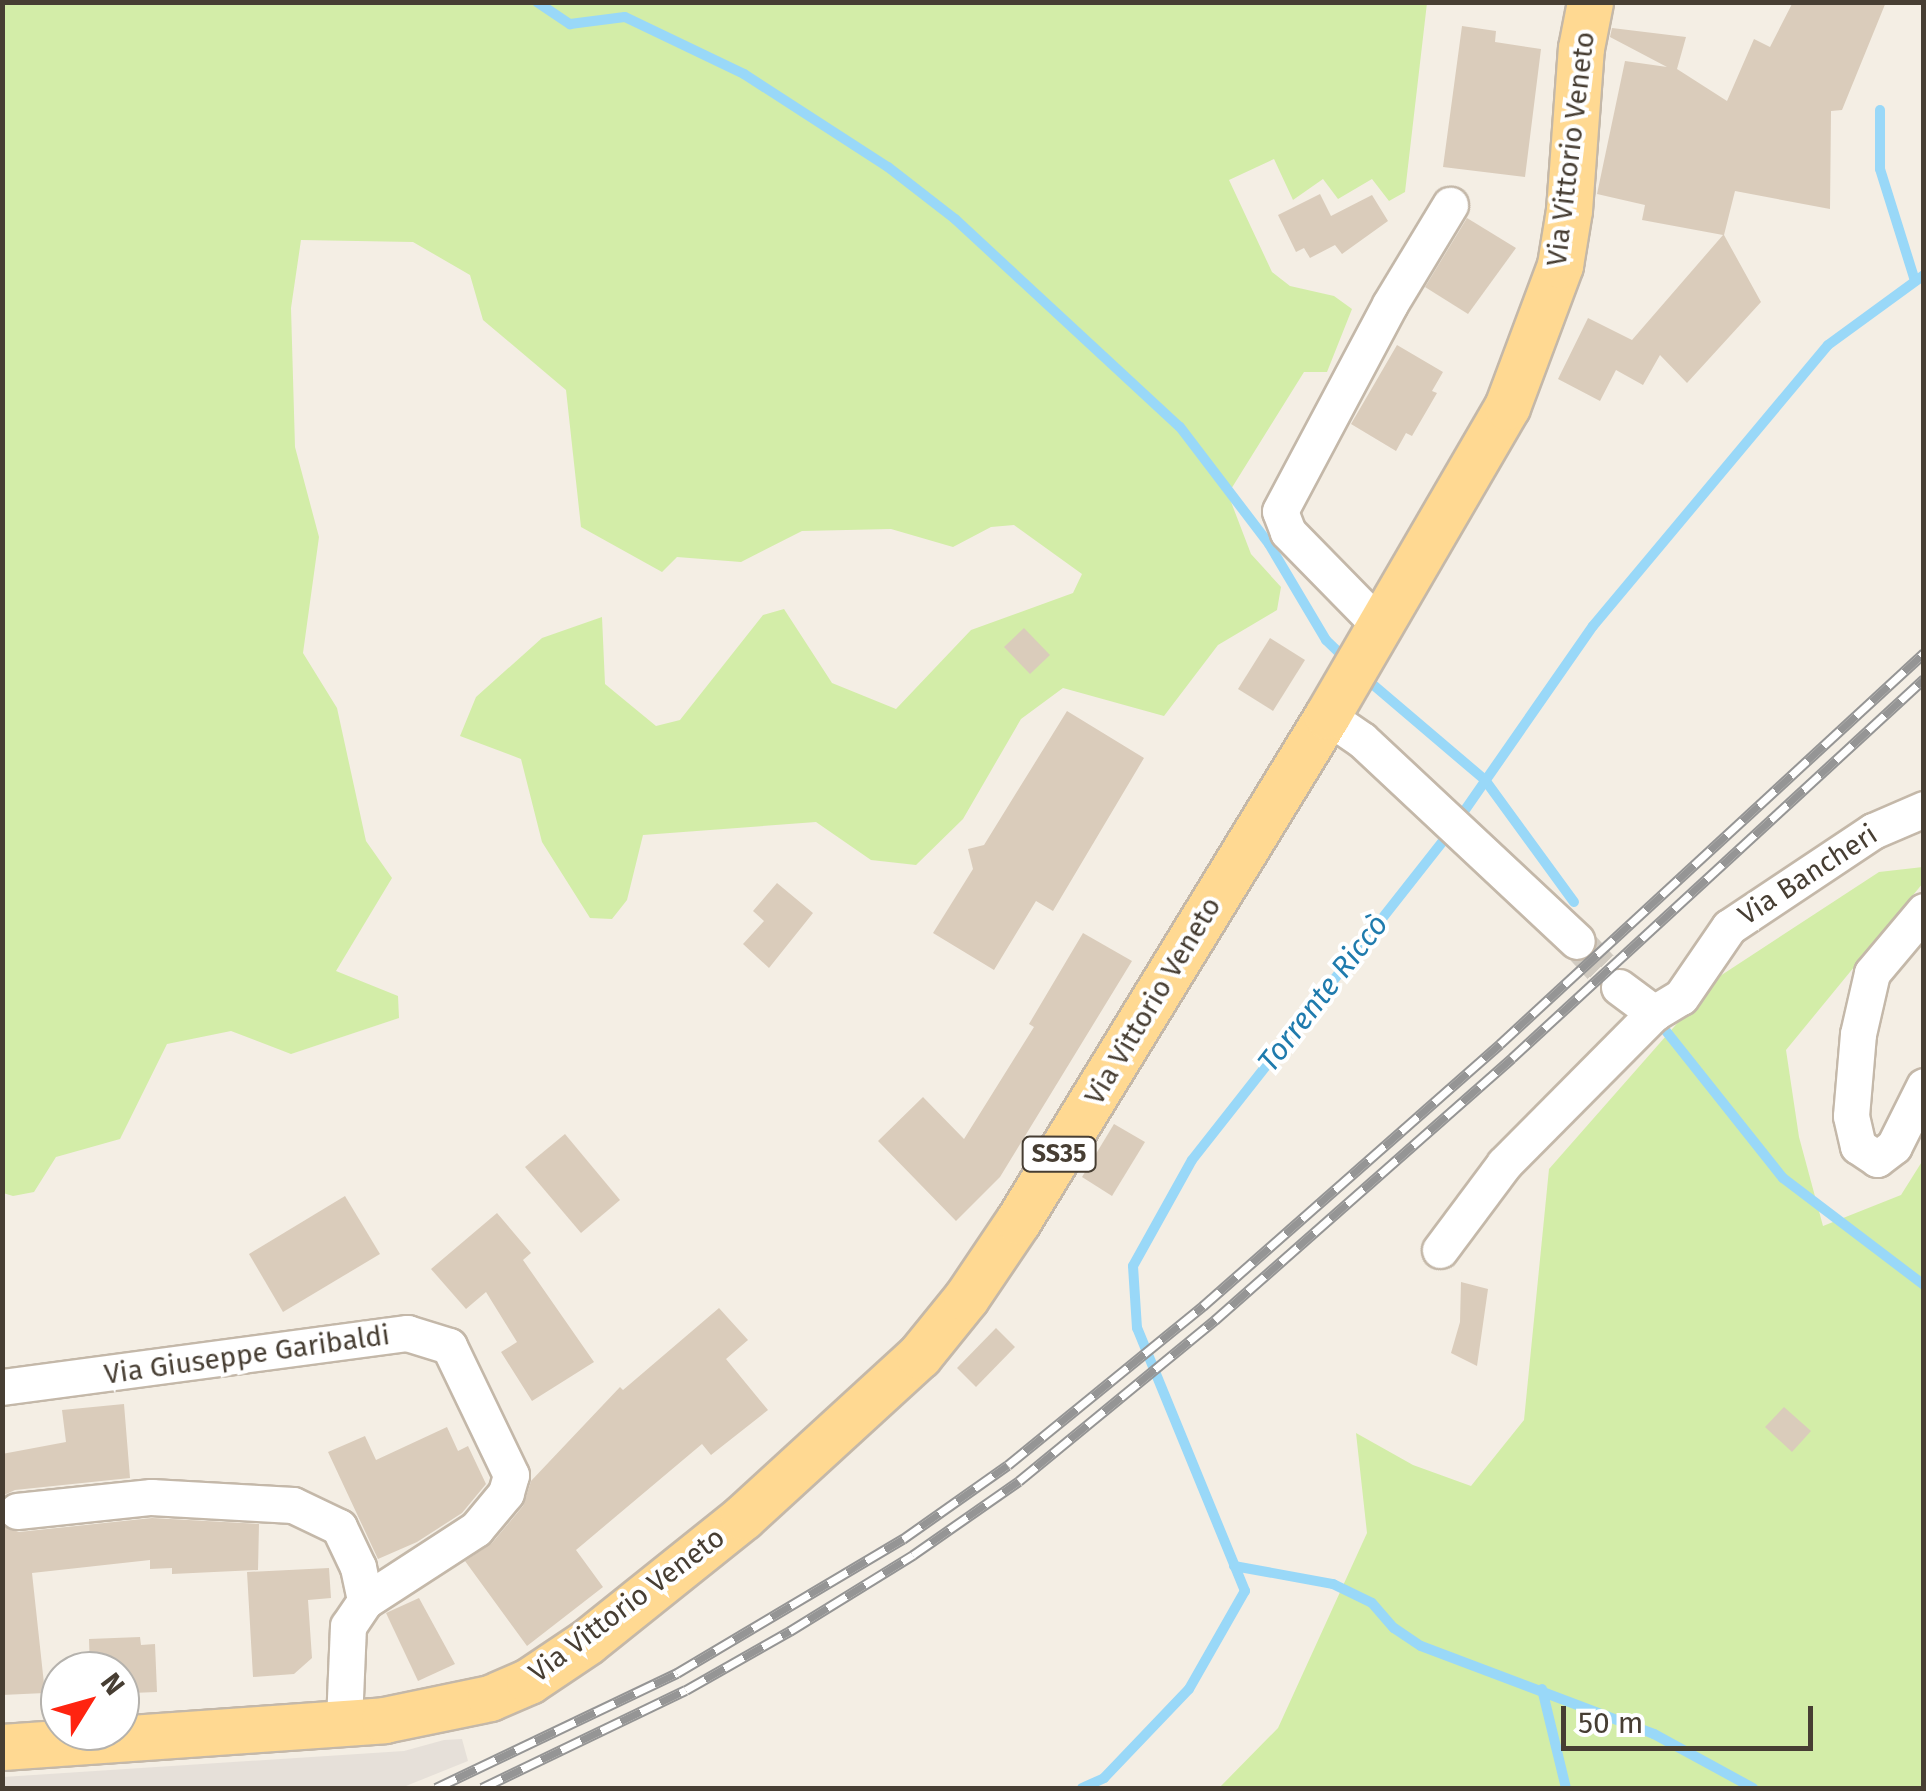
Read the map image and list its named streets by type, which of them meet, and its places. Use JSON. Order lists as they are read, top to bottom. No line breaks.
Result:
{"streets":{"main road":["Via Vittorio Veneto","SS35"],"street":["Via Bancheri","Via Giuseppe Garibaldi"]},"water":["Torrente Riccò"],"scale_bar":"50 m","north":"top right"}
